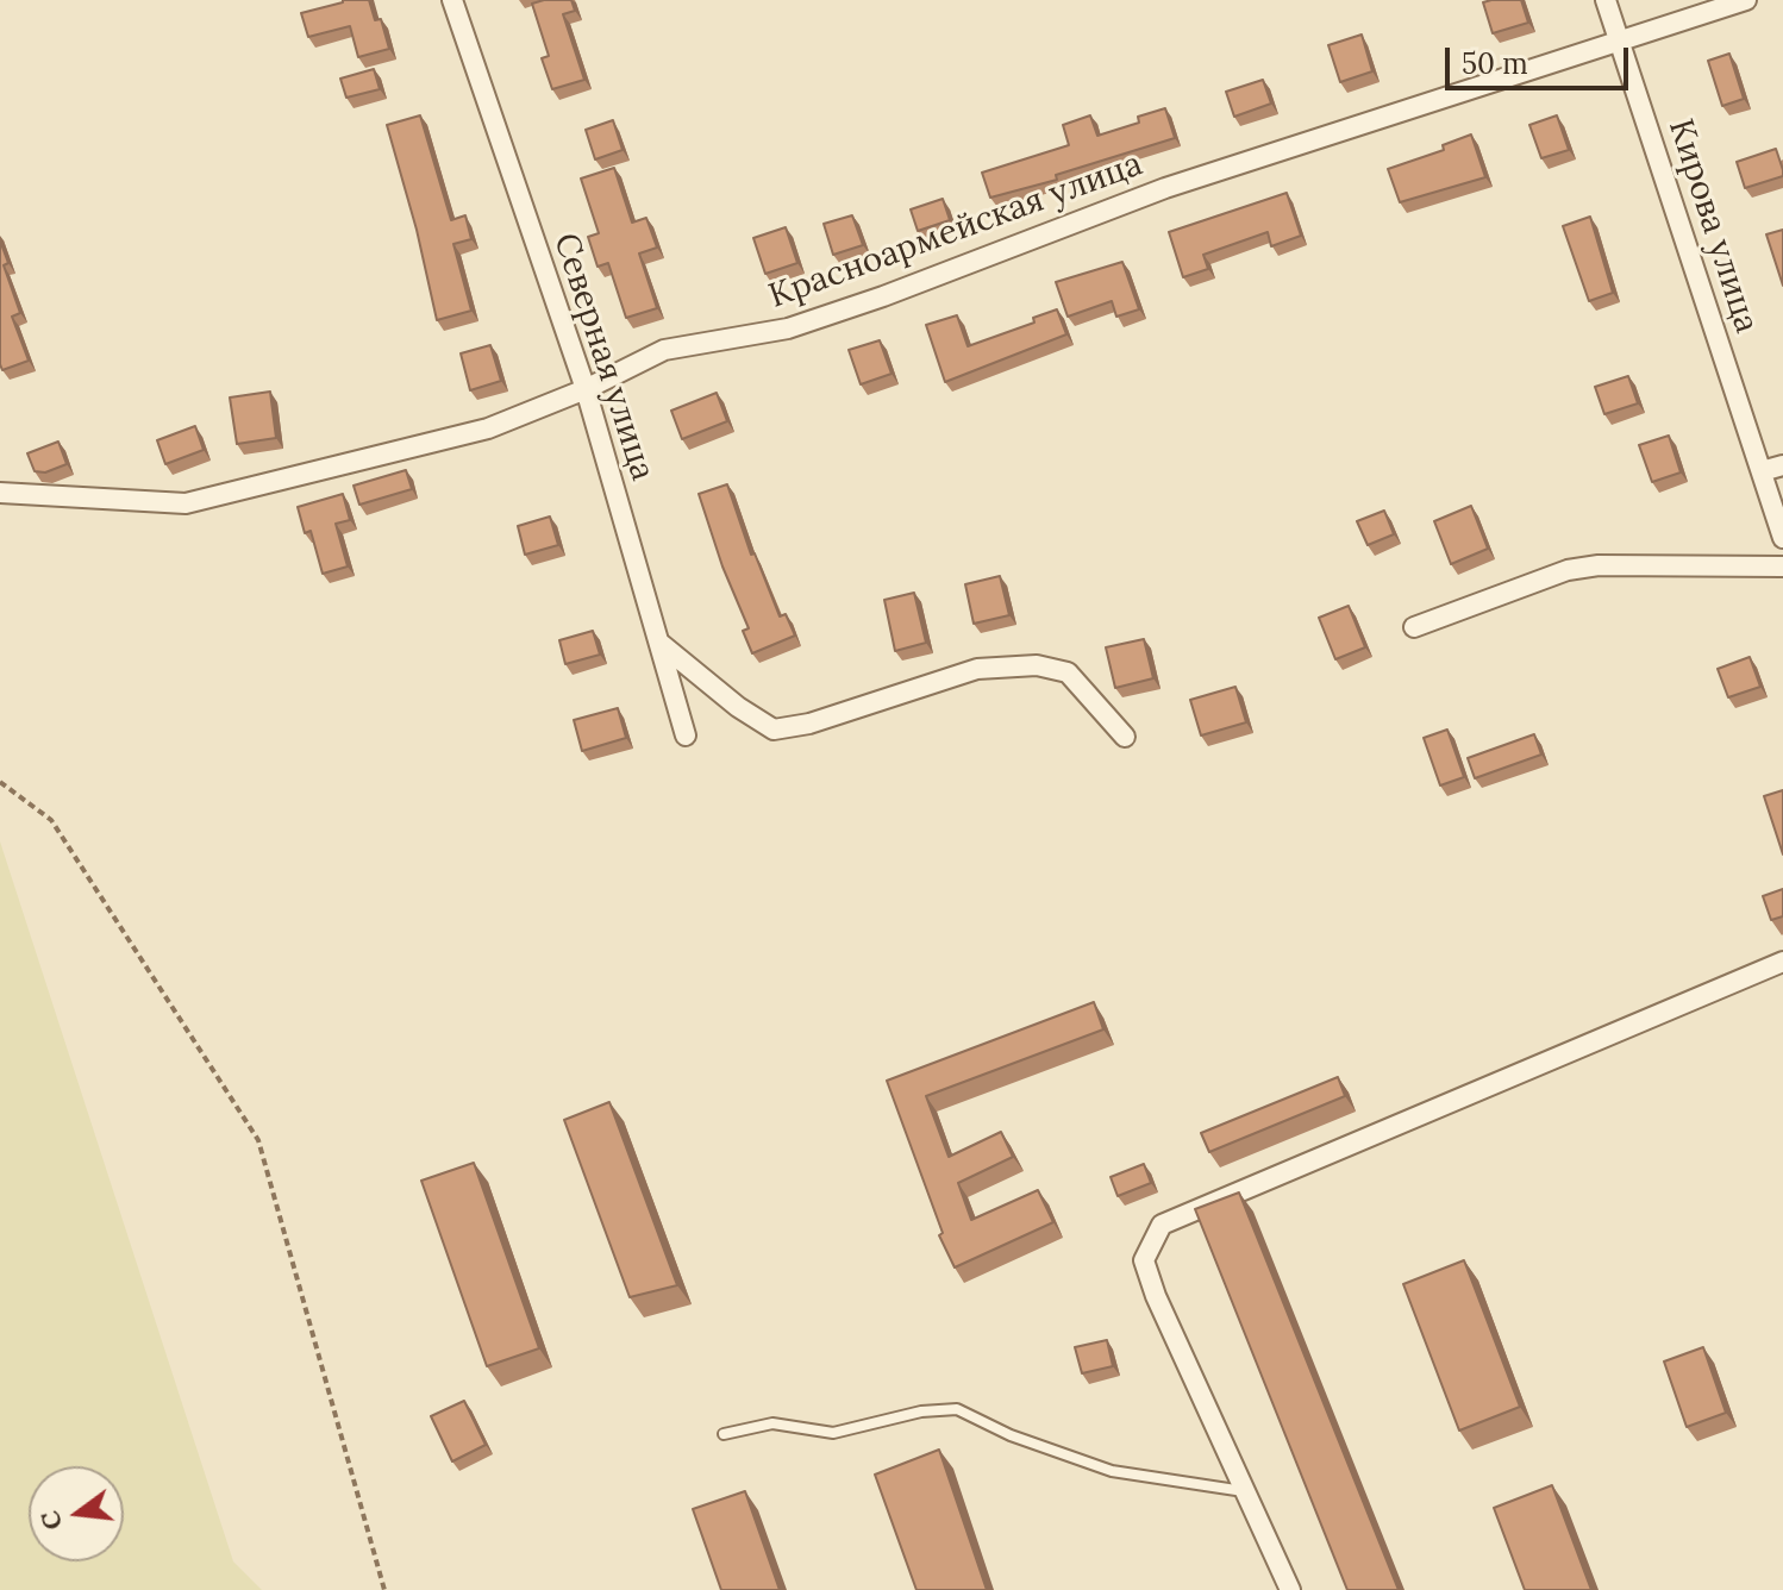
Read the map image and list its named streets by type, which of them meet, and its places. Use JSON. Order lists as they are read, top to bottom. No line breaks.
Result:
{"streets":{"street":["Кирова улица","Красноармейская улица","Северная улица"]},"crossings":[["Кирова улица","Красноармейская улица"],["Красноармейская улица","Северная улица"]],"scale_bar":"50 m","north":"left"}
